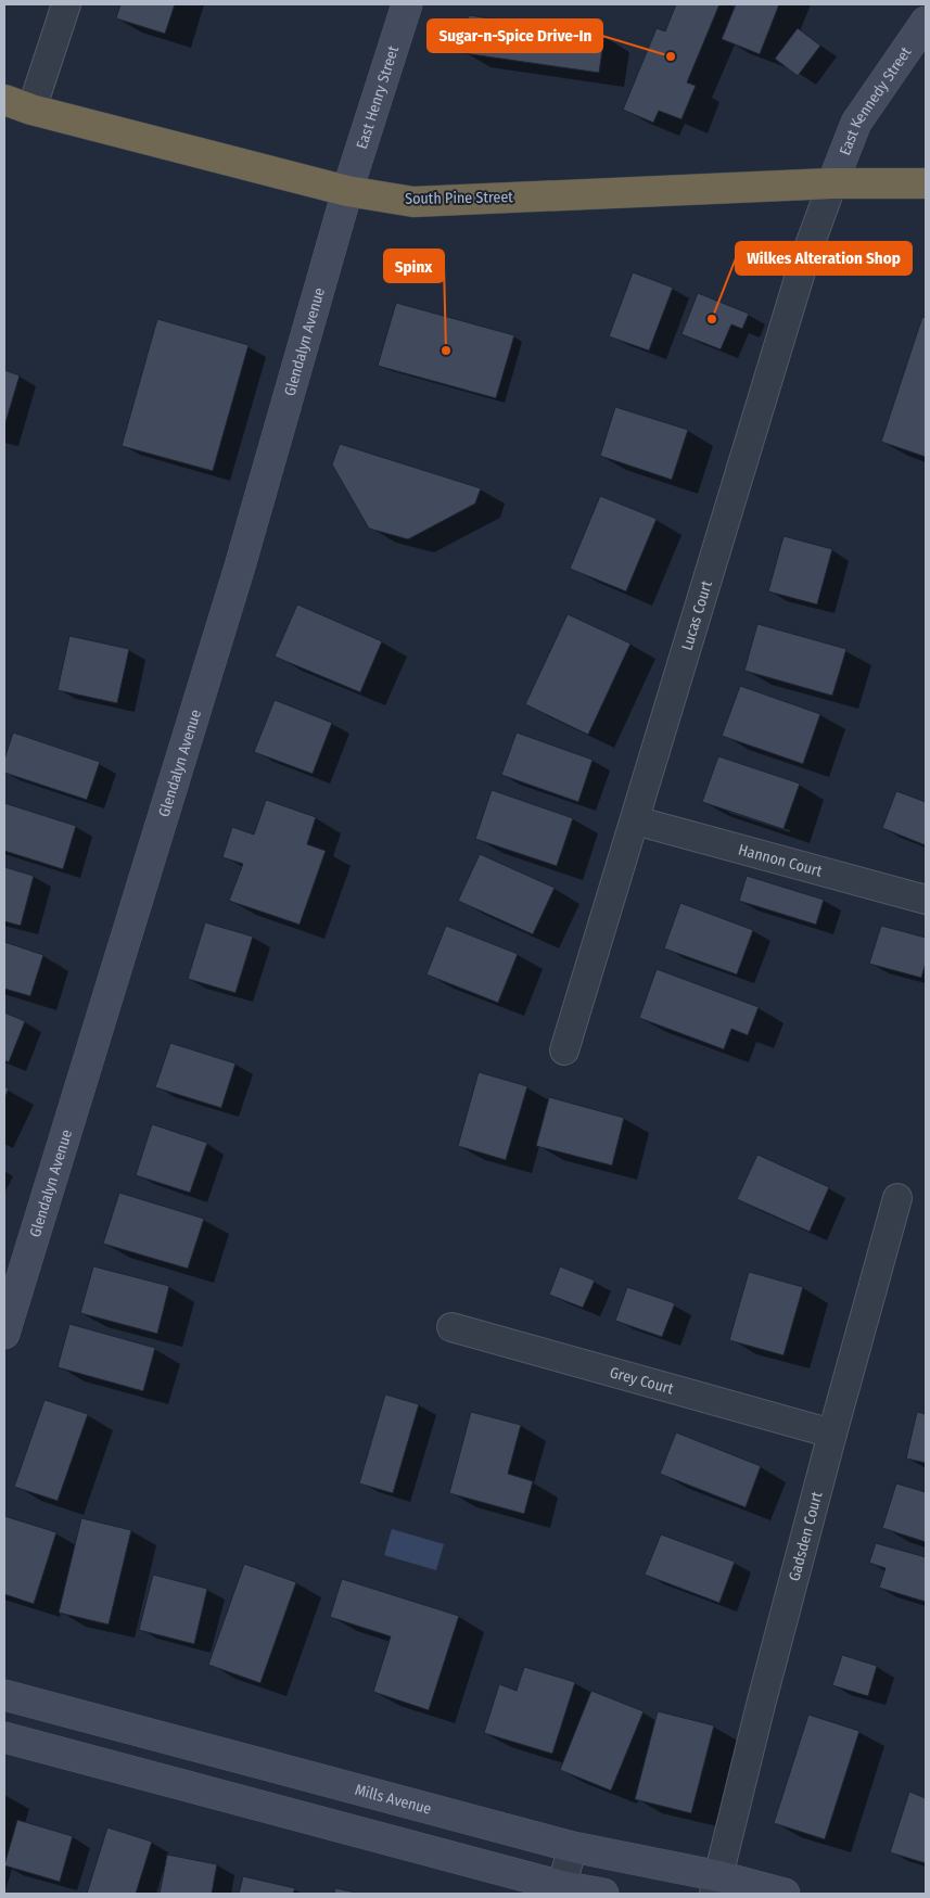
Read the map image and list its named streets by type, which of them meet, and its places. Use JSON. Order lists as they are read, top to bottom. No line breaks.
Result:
{"streets":{"highway":["South Pine Street"],"street":["East Henry Street","East Kennedy Street","Glendalyn Avenue","Lucas Court","Hannon Court","Grey Court","Gadsden Court","Mills Avenue"]},"crossings":[["East Henry Street","South Pine Street"],["East Henry Street","Glendalyn Avenue"],["East Kennedy Street","South Pine Street"],["East Kennedy Street","Lucas Court"],["South Pine Street","Glendalyn Avenue"],["South Pine Street","Lucas Court"],["Lucas Court","Hannon Court"],["Grey Court","Gadsden Court"],["Gadsden Court","Mills Avenue"]],"places":["Sugar-n-Spice Drive-In","Wilkes Alteration Shop","Spinx"]}
